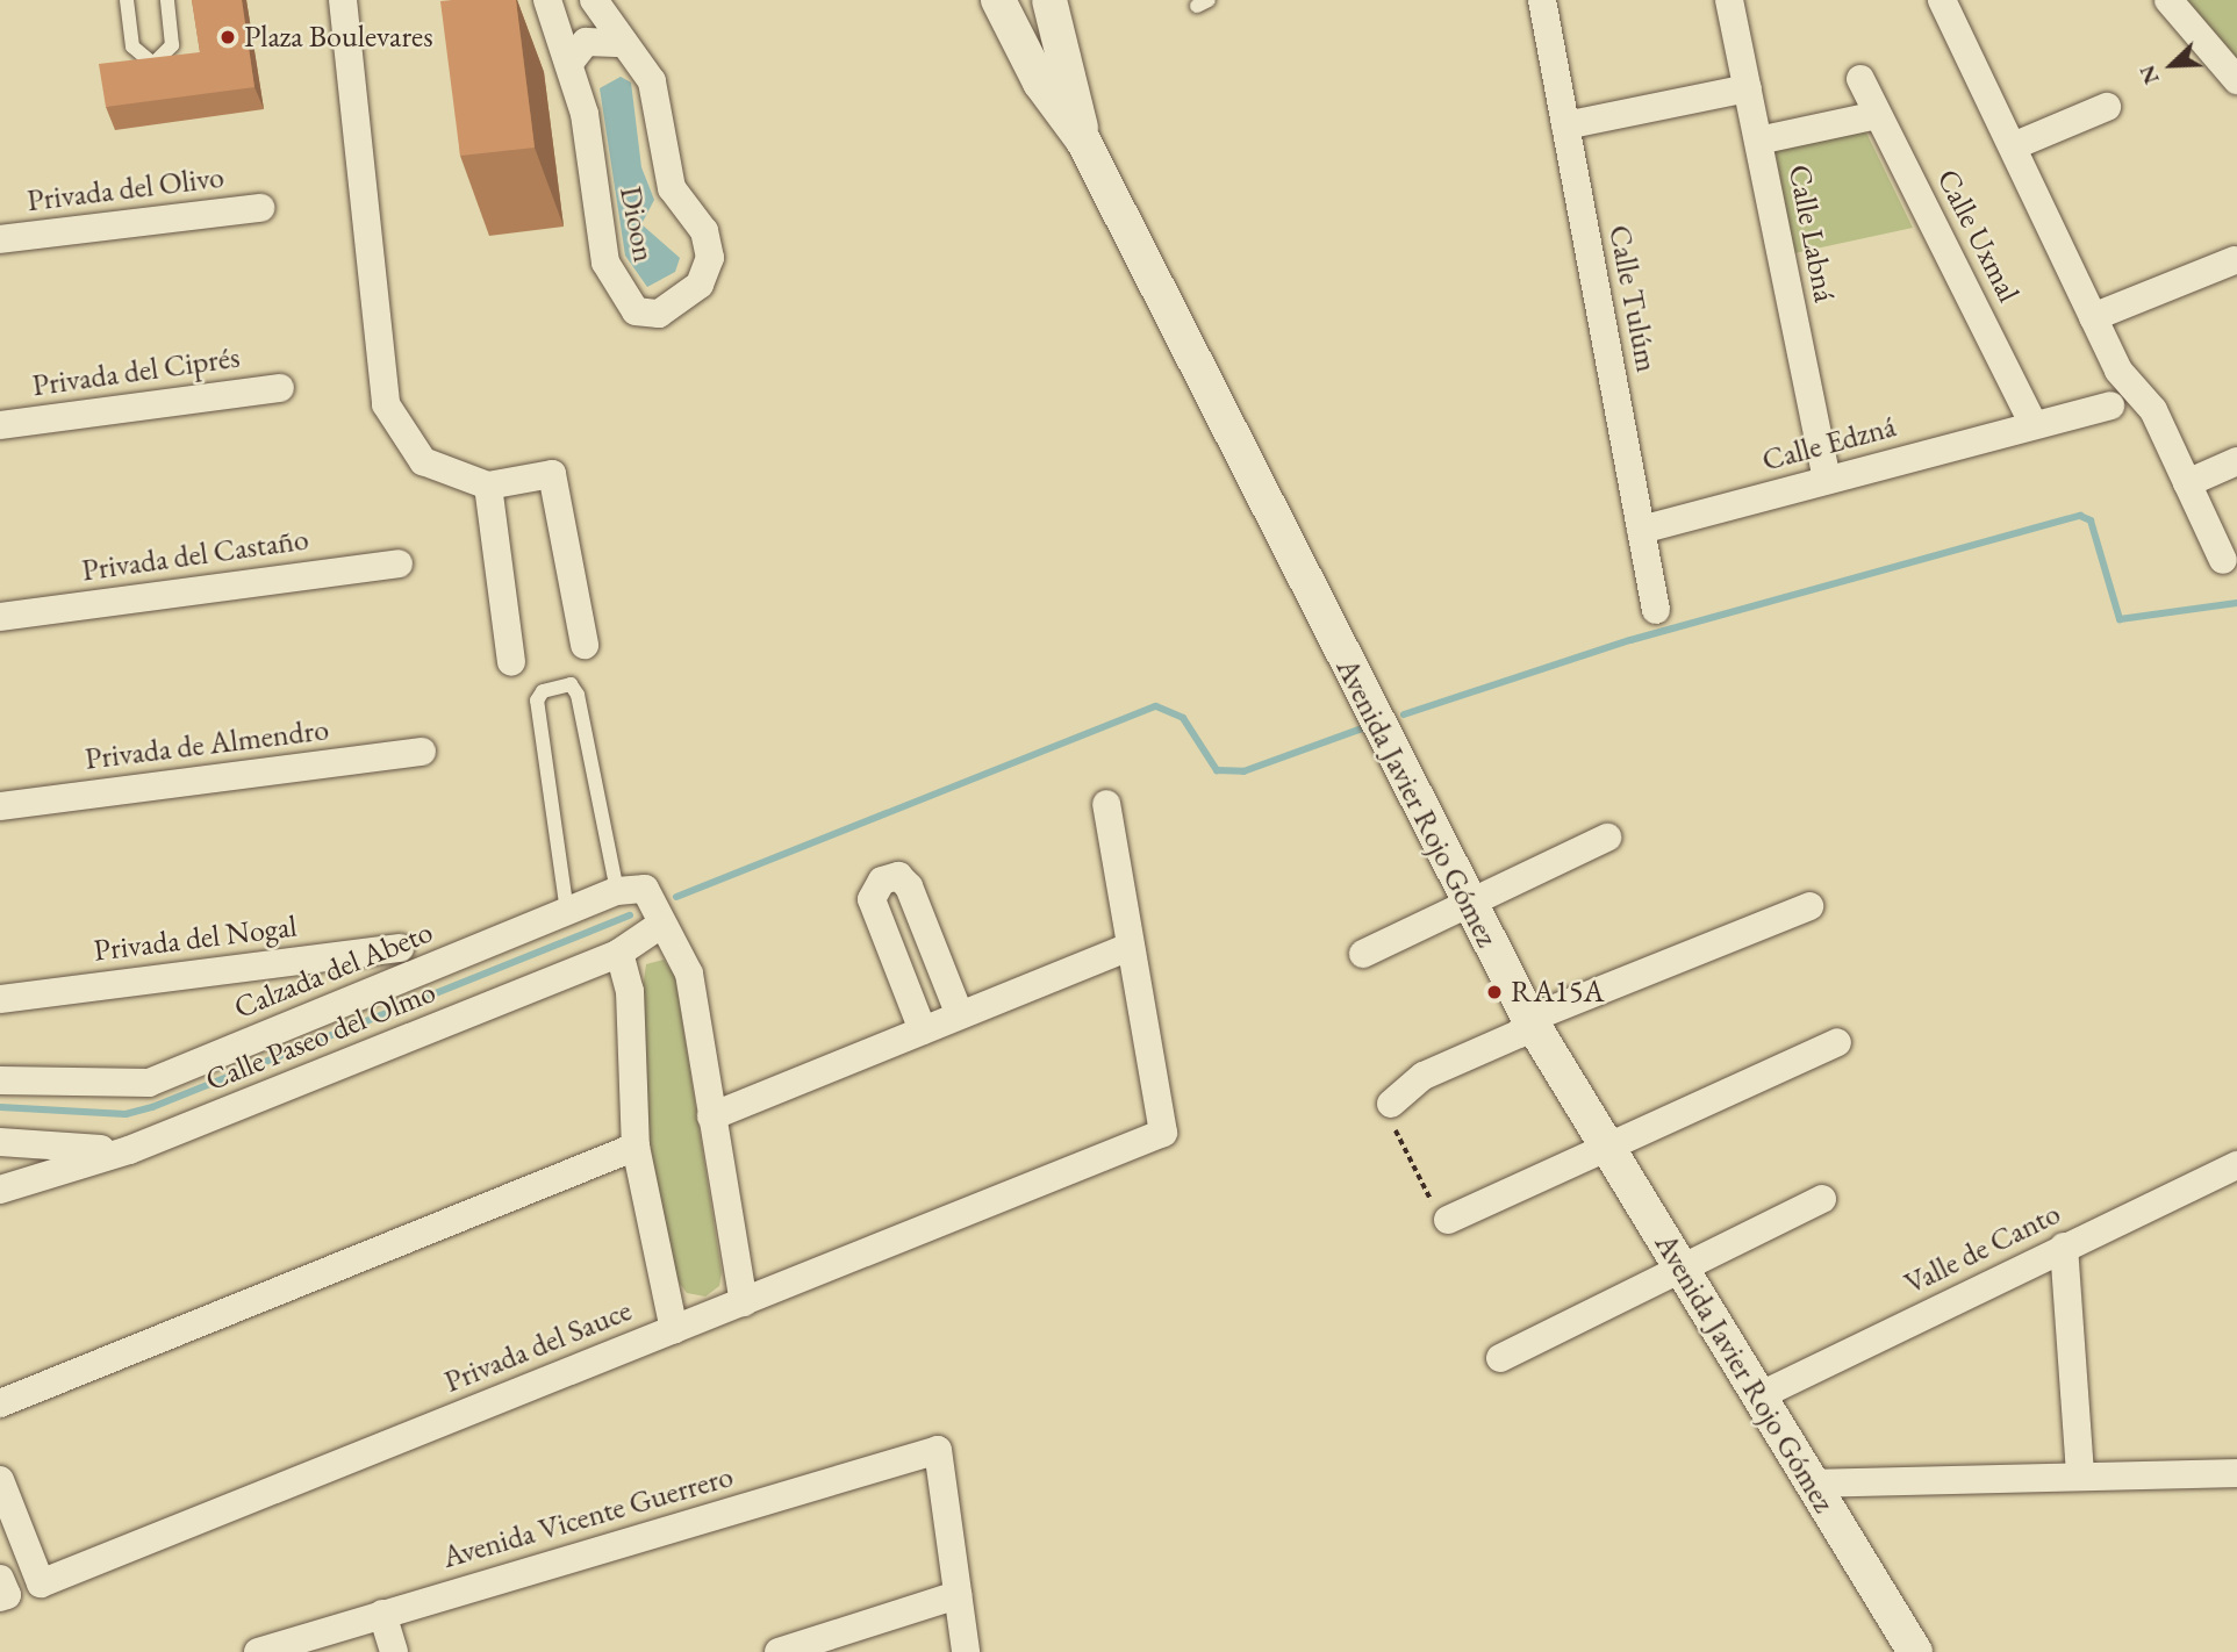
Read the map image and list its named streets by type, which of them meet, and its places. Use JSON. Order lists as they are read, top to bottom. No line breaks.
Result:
{"streets":{"street":["Privada del Olivo","Dioon","Calle Labná","Calle Uxmal","Calle Tulúm","Privada del Ciprés","Calle Edzná","Privada del Castaño","Privada de Almendro","Avenida Javier Rojo Gómez","Privada del Nogal","Calzada del Abeto","Calle Paseo del Olmo","Valle de Canto","Privada del Sauce","Avenida Vicente Guerrero"]},"crossings":[["Calle Labná","Calle Edzná"],["Calle Uxmal","Calle Edzná"],["Calle Tulúm","Calle Edzná"],["Avenida Javier Rojo Gómez","Valle de Canto"]],"places":["Plaza Boulevares","RA15A"],"north":"bottom left"}
